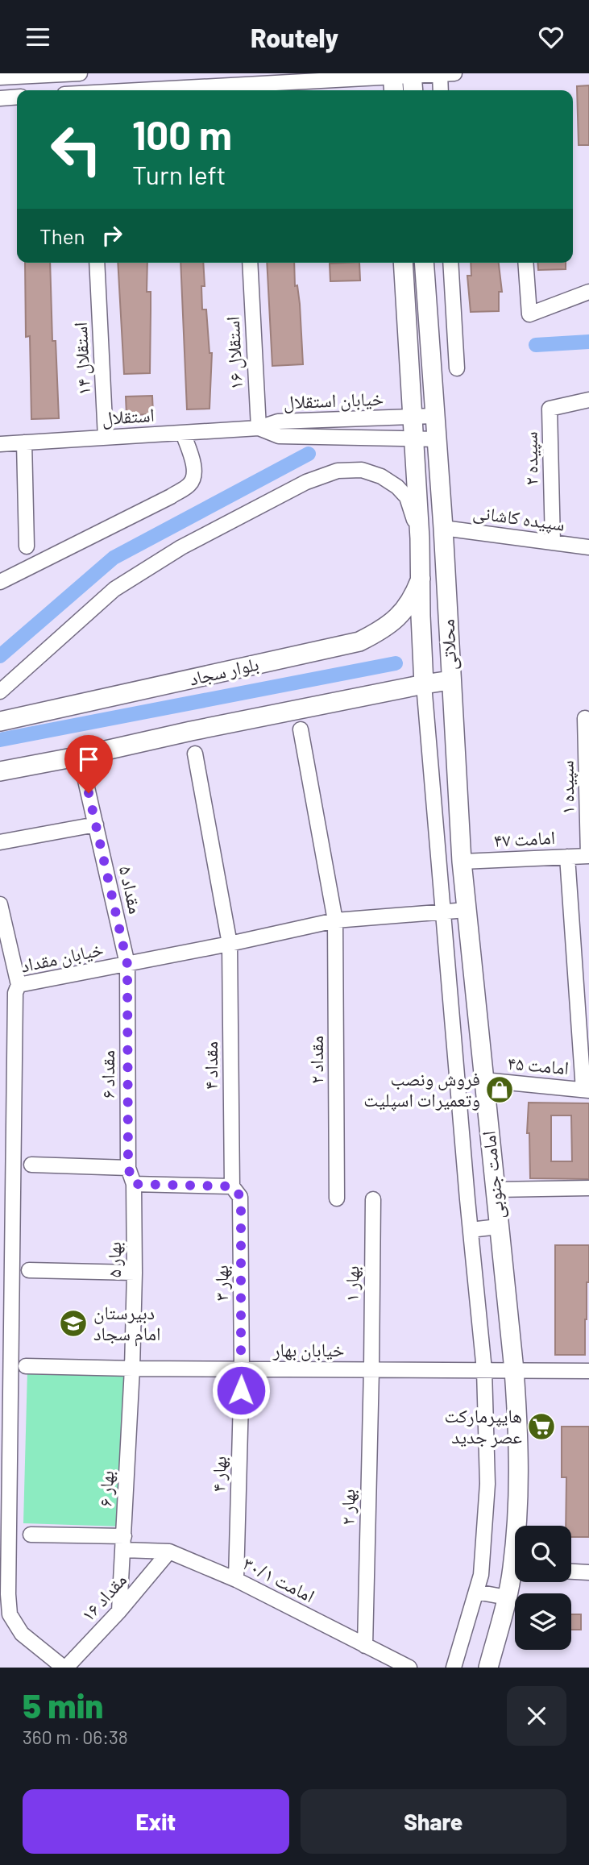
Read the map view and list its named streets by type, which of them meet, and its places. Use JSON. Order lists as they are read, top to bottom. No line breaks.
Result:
{"streets":{"main road":["محلاتی","بلوار سجاد","امامت جنوبی"],"street":["استقلال ۱۶","استقلال ۱۴","خیابان استقلال","استقلال","سپیده ۲","سپیده کاشانی","سپیده ۱","امامت ۴۷","مقداد ۵","خیابان مقداد","مقداد ۲","مقداد ۴","امامت ۴۵","مقداد ۶","بهار ۵","بهار ۳","بهار ۱","خیابان بهار","بهار ۴","بهار ۶","بهار ۲","امامت ۳۰/۱","مقداد ۱۶"]},"crossings":[["استقلال ۱۶","خیابان استقلال"],["استقلال ۱۶","استقلال"],["استقلال ۱۴","استقلال"],["خیابان استقلال","استقلال"],["خیابان استقلال","محلاتی"],["سپیده ۲","سپیده کاشانی"],["سپیده کاشانی","محلاتی"],["محلاتی","بلوار سجاد"],["محلاتی","امامت جنوبی"],["سپیده ۱","امامت ۴۷"],["امامت ۴۷","امامت جنوبی"],["مقداد ۵","خیابان مقداد"],["مقداد ۵","مقداد ۶"],["خیابان مقداد","مقداد ۲"],["خیابان مقداد","مقداد ۴"],["خیابان مقداد","مقداد ۶"],["خیابان مقداد","امامت جنوبی"],["خیابان مقداد","مقداد ۱۶"],["مقداد ۴","بهار ۳"],["امامت ۴۵","امامت جنوبی"],["مقداد ۶","بهار ۵"],["امامت جنوبی","خیابان بهار"],["بهار ۵","خیابان بهار"],["بهار ۵","بهار ۶"],["بهار ۳","خیابان بهار"],["بهار ۳","بهار ۴"],["بهار ۱","خیابان بهار"],["بهار ۱","بهار ۲"],["خیابان بهار","بهار ۴"],["خیابان بهار","بهار ۶"],["خیابان بهار","بهار ۲"],["بهار ۴","امامت ۳۰/۱"],["بهار ۶","امامت ۳۰/۱"],["بهار ۶","مقداد ۱۶"],["بهار ۲","امامت ۳۰/۱"],["امامت ۳۰/۱","مقداد ۱۶"]],"places":{"shop":["فروش ونصب وتعمیرات اسپلیت"],"school or university":["دبیرستان امام سجاد"],"supermarket":["هایپرمارکت عصر جدید"]},"page":{"header":"Routely","turn":["100 m","Turn left"],"then":"Then","heading":["5 min","360 m · 06:38"],"buttons":["Exit","Share"]}}
